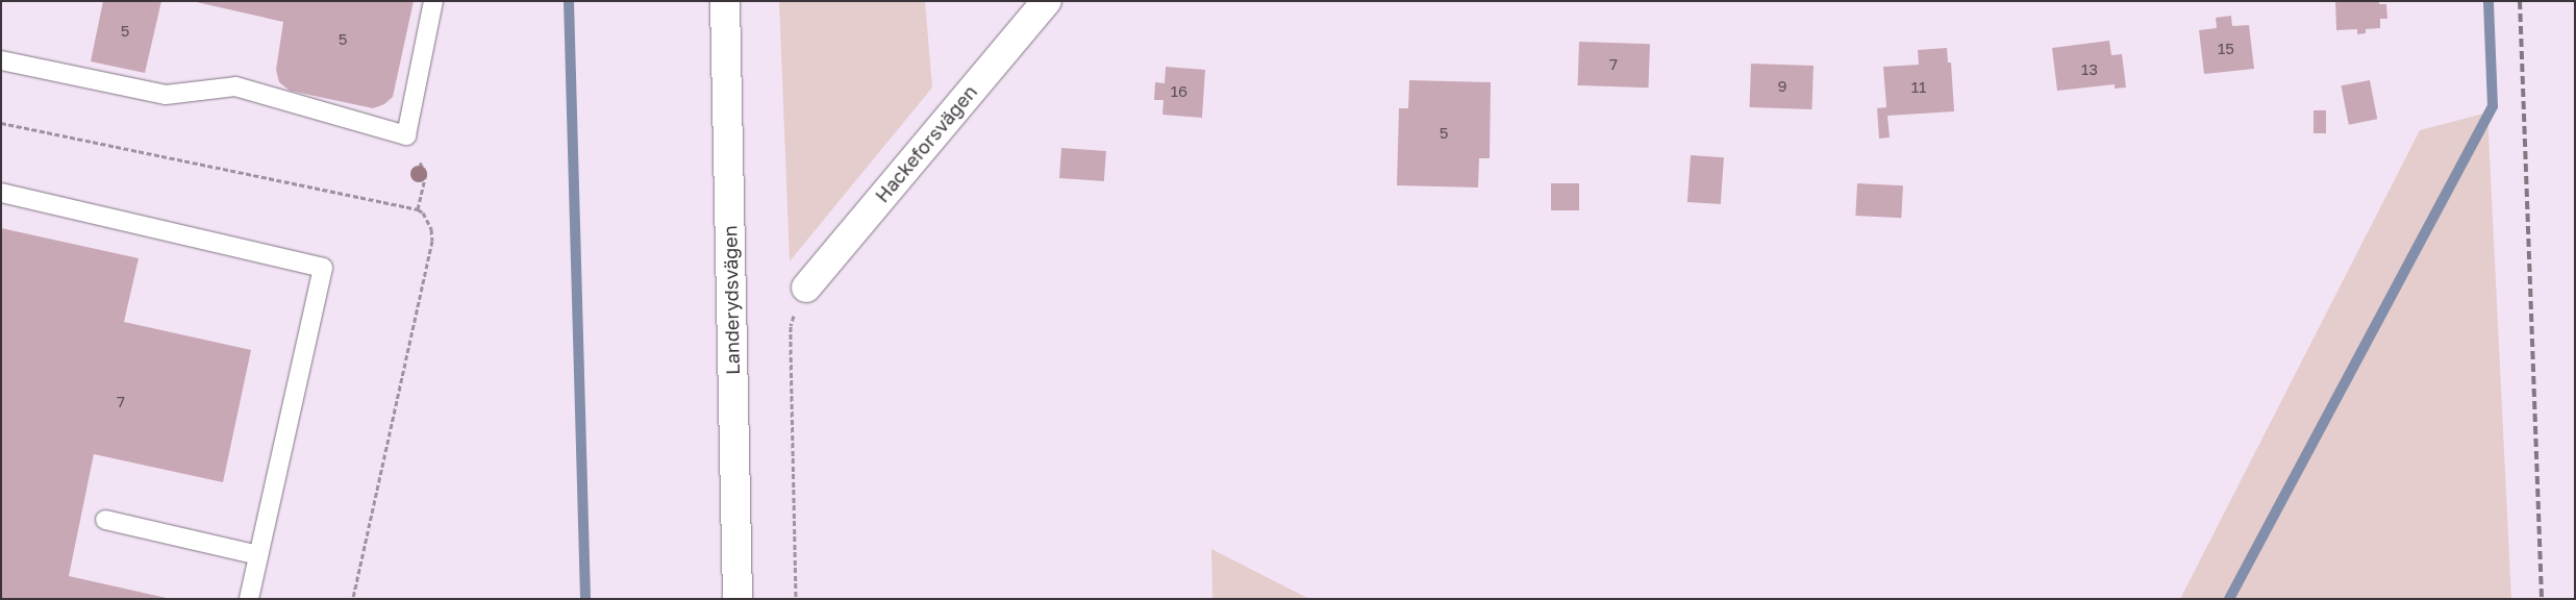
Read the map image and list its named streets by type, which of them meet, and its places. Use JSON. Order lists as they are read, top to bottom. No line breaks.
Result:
{"streets":{"street":["Hackeforsvägen","Landerydsvägen"]},"house_numbers":["5","5","15","7","13","9","11","16","5","7"]}
